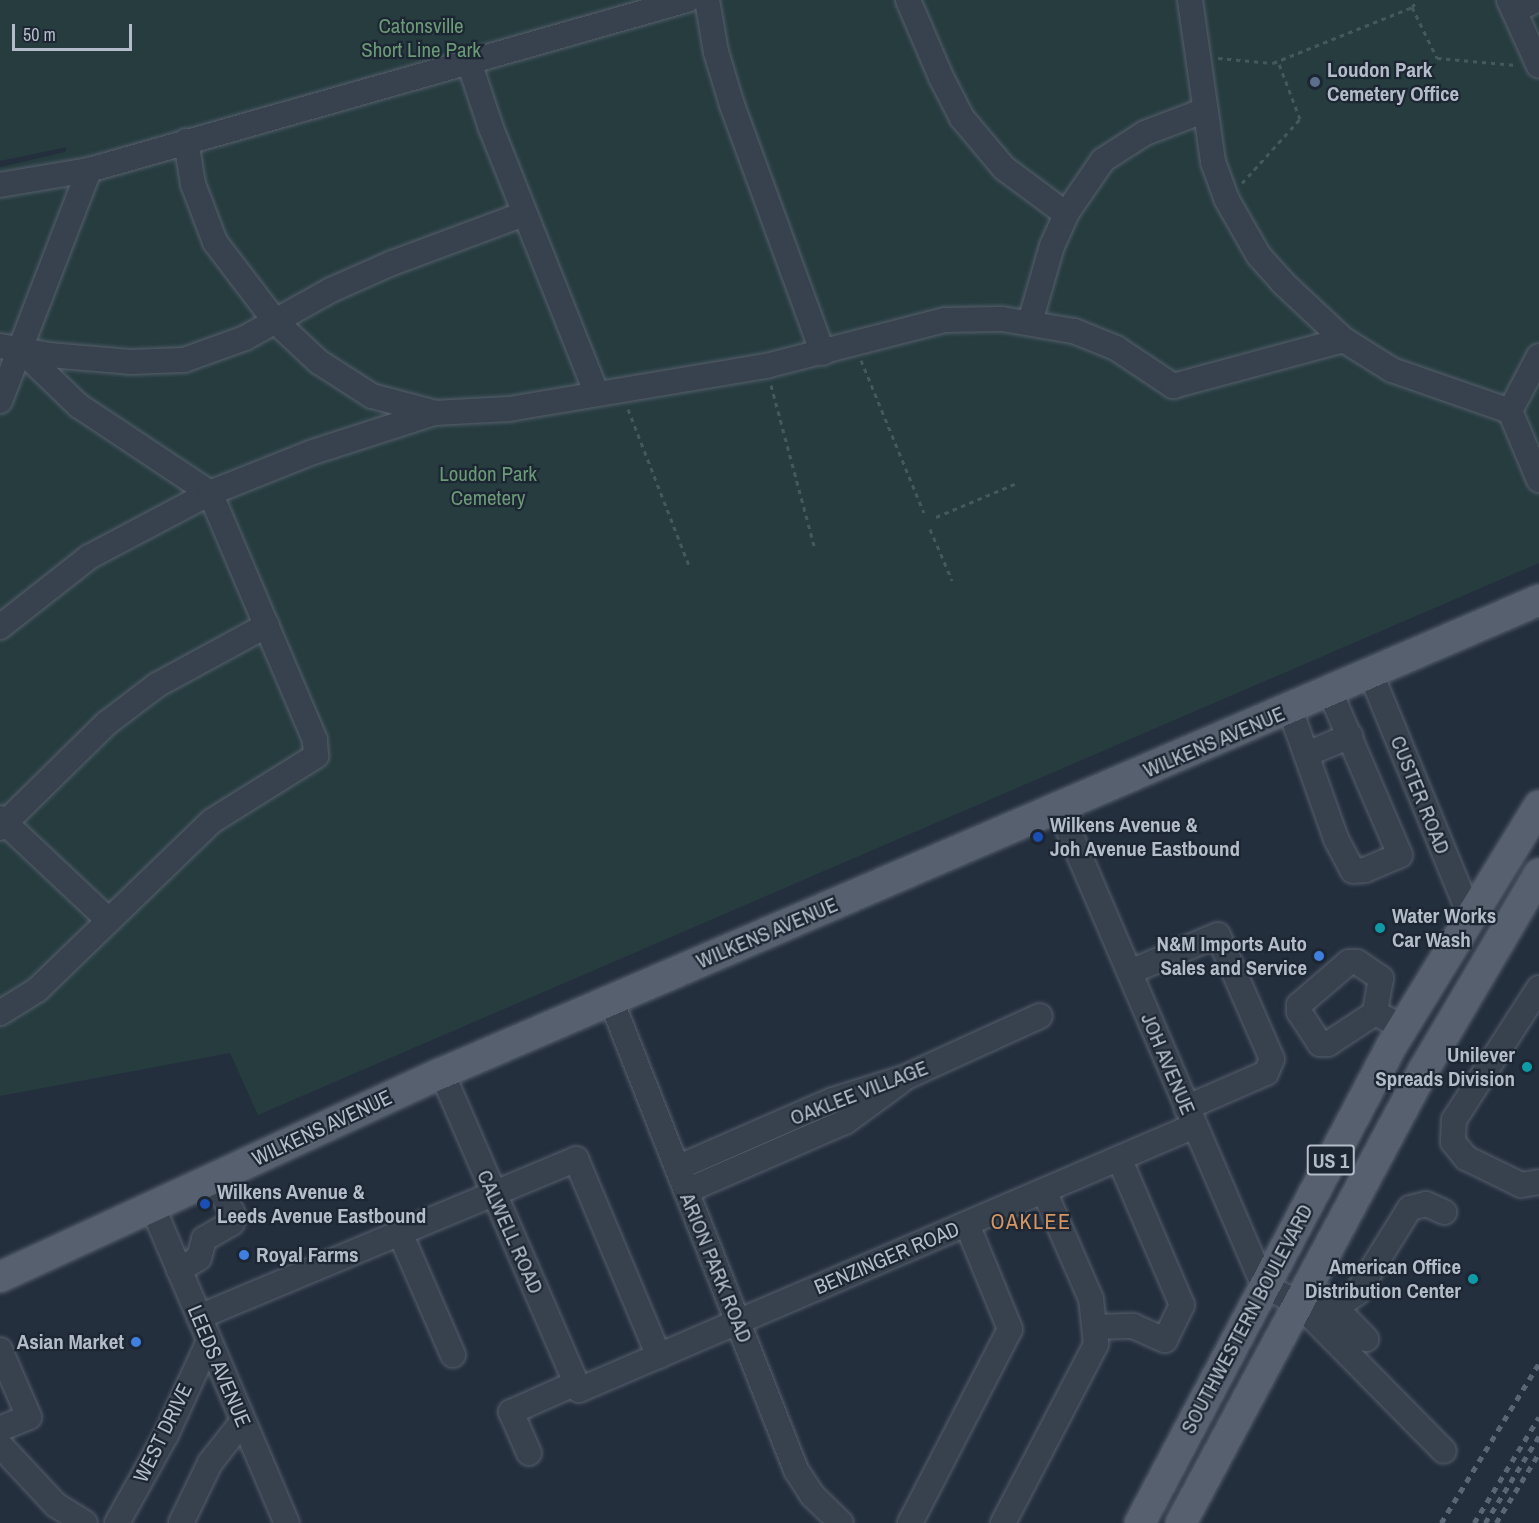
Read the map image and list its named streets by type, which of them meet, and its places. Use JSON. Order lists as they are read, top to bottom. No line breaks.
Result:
{"streets":{"main road":["WILKENS AVENUE","US 1","SOUTHWESTERN BOULEVARD"],"street":["CUSTER ROAD","JOH AVENUE","OAKLEE VILLAGE","CALWELL ROAD","BENZINGER ROAD","ARION PARK ROAD","LEEDS AVENUE","WEST DRIVE"]},"crossings":[["WILKENS AVENUE","CUSTER ROAD"],["WILKENS AVENUE","JOH AVENUE"],["WILKENS AVENUE","CALWELL ROAD"],["WILKENS AVENUE","ARION PARK ROAD"],["WILKENS AVENUE","LEEDS AVENUE"],["CUSTER ROAD","SOUTHWESTERN BOULEVARD"],["JOH AVENUE","BENZINGER ROAD"],["JOH AVENUE","SOUTHWESTERN BOULEVARD"],["OAKLEE VILLAGE","ARION PARK ROAD"],["CALWELL ROAD","BENZINGER ROAD"],["BENZINGER ROAD","ARION PARK ROAD"],["LEEDS AVENUE","WEST DRIVE"]],"districts":["OAKLEE"],"parks":["Catonsville Short Line Park","Loudon Park Cemetery"],"places":["Loudon Park Cemetery Office","Wilkens Avenue & Joh Avenue Eastbound","Water Works Car Wash","N&M Imports Auto Sales and Service","Unilever Spreads Division","Wilkens Avenue & Leeds Avenue Eastbound","Royal Farms","American Office Distribution Center","Asian Market"],"scale_bar":"50 m"}
